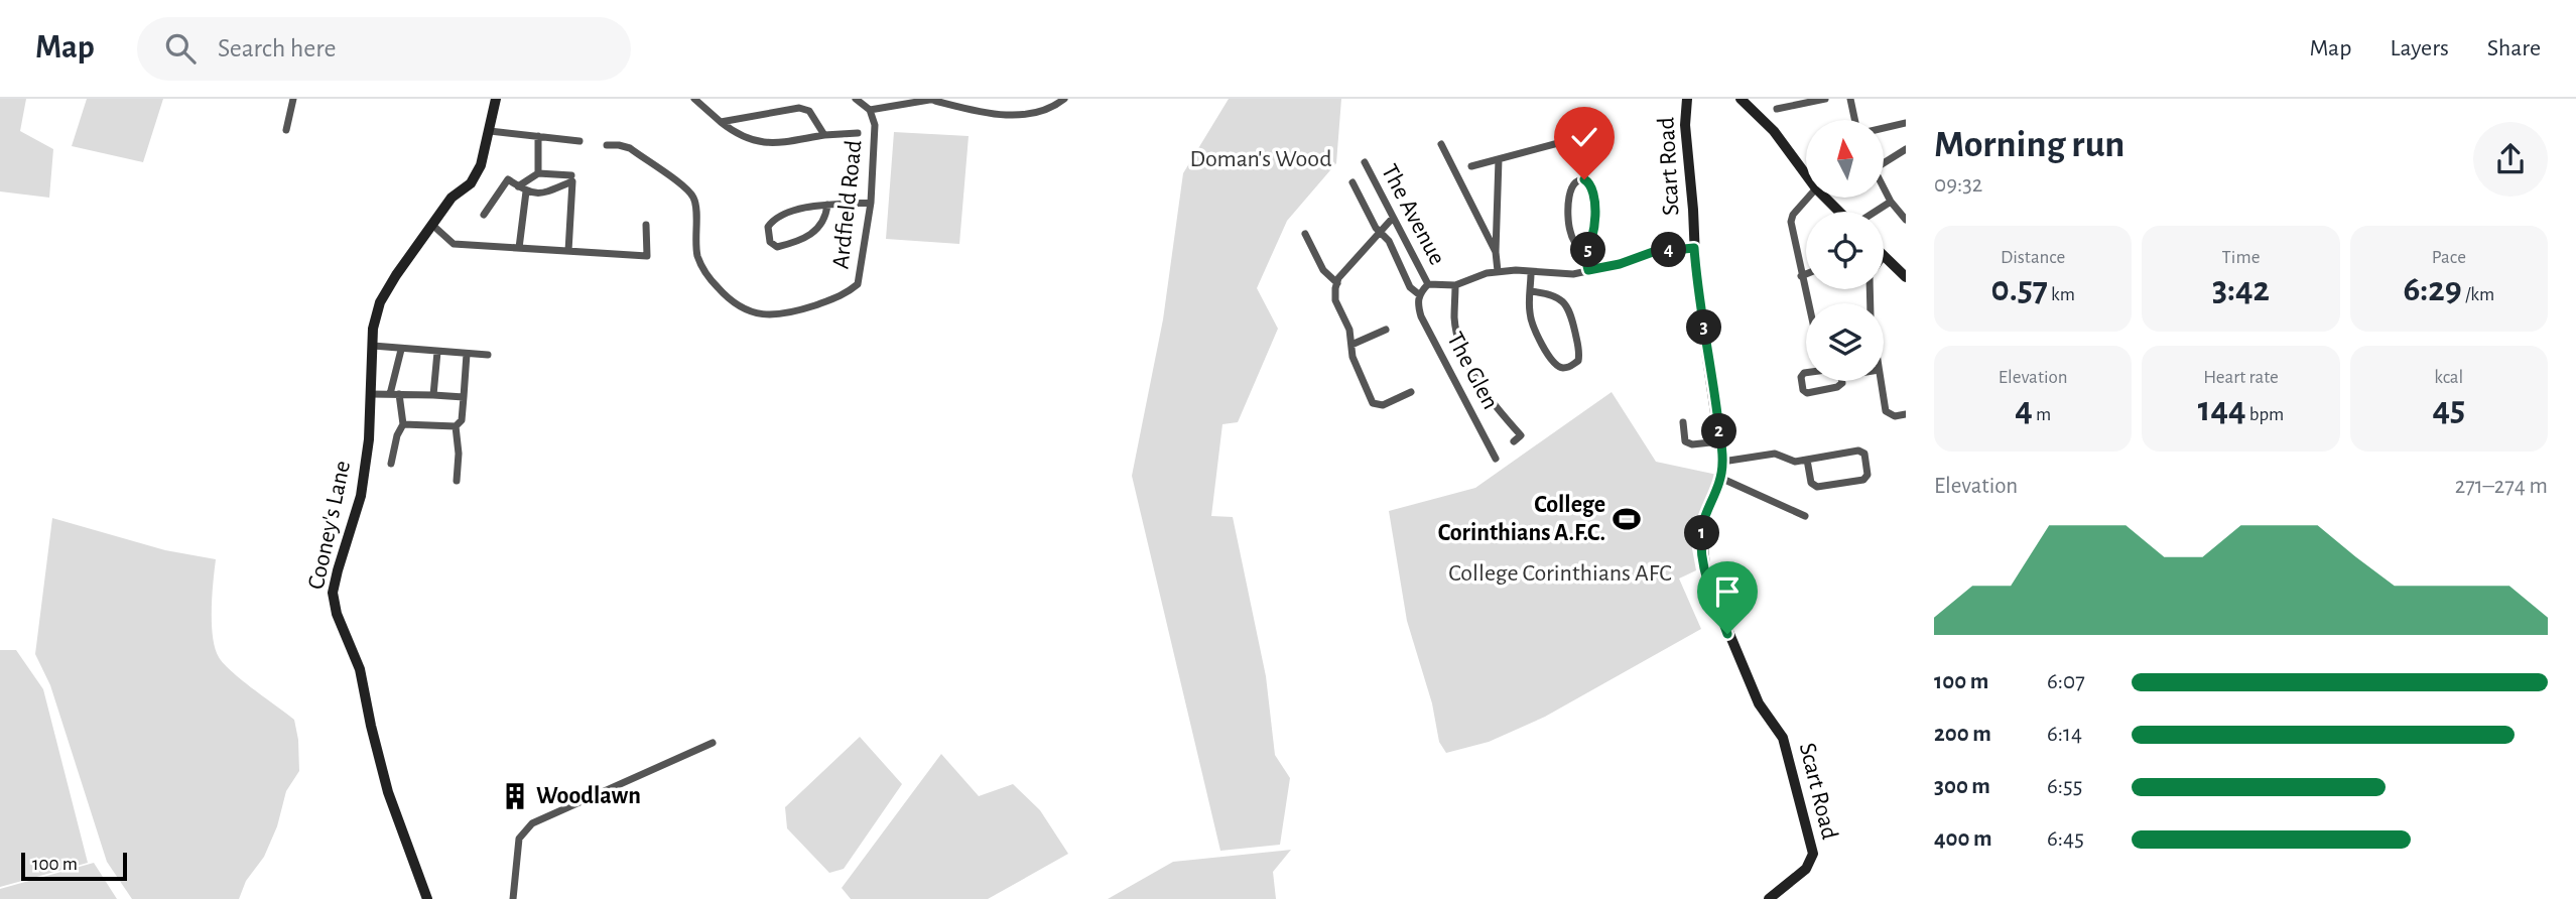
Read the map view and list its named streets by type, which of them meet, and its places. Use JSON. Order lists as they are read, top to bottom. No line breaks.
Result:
{"streets":{"street":["Scart Road","Ardfield Road","The Avenue","The Glen","Cooney's Lane"]},"parks":["Doman's Wood","College Corinthians AFC"],"places":{"sports":["College Corinthians A.F.C."],"building":["Woodlawn"]},"scale_bar":"100 m","north":"top","page":{"header":"Map","search":"Search here","nav":["Map","Layers","Share"],"heading":["Morning run","09:32"],"stats":[["Distance","0.57 km"],["Time","3:42"],["Pace","6:29 /km"],["Elevation","4 m"],["Heart rate","144 bpm"],["kcal","45"]],"pins":["4","5","3","2","1"],"chart":["Elevation","271–274 m"],"list":[{"name":"100 m","note":"6:07"},{"name":"200 m","note":"6:14"},{"name":"300 m","note":"6:55"},{"name":"400 m","note":"6:45"}],"scale":"100 m"}}
